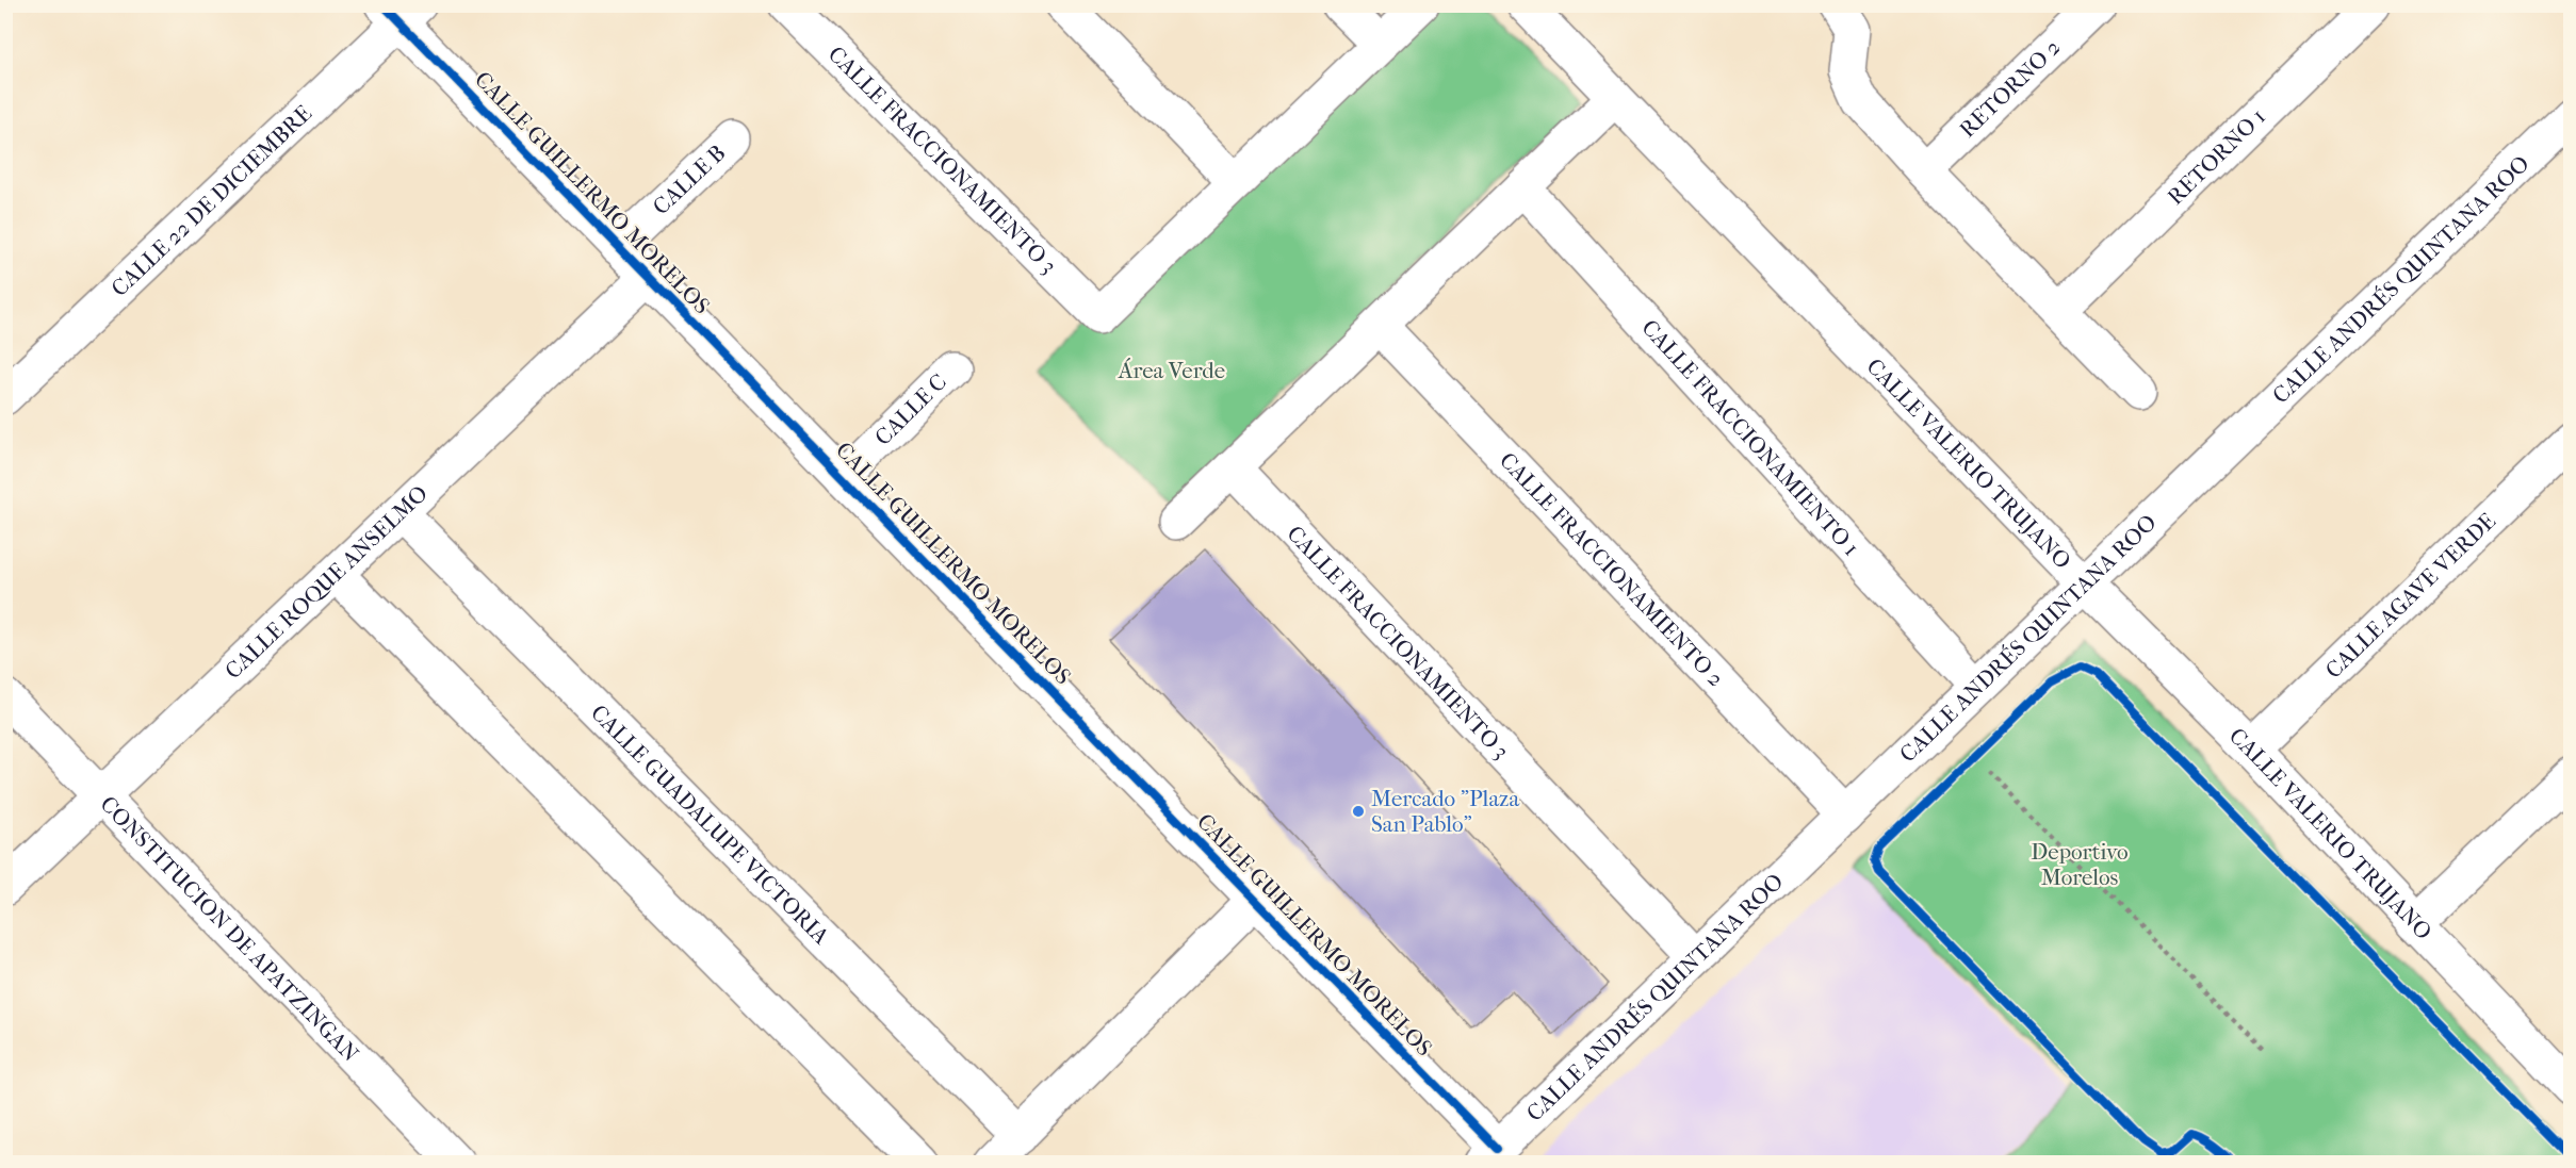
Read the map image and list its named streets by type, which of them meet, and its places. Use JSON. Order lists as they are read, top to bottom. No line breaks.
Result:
{"streets":{"street":["RETORNO 2","RETORNO 1","CALLE FRACCIONAMIENTO 3","CALLE B","CALLE GUILLERMO MORELOS","CALLE 22 DE DICIEMBRE","CALLE ANDRÉS QUINTANA ROO","CALLE C","CALLE FRACCIONAMIENTO 1","CALLE VALERIO TRUJANO","CALLE FRACCIONAMIENTO 2","CALLE ROQUE ANSELMO","CALLE AGAVE VERDE","CALLE GUADALUPE VICTORIA","CONSTITUCION DE APATZINGAN"]},"crossings":[["CALLE FRACCIONAMIENTO 3","CALLE ANDRÉS QUINTANA ROO"],["CALLE B","CALLE GUILLERMO MORELOS"],["CALLE GUILLERMO MORELOS","CALLE 22 DE DICIEMBRE"],["CALLE GUILLERMO MORELOS","CALLE ANDRÉS QUINTANA ROO"],["CALLE GUILLERMO MORELOS","CALLE C"],["CALLE GUILLERMO MORELOS","CALLE ROQUE ANSELMO"],["CALLE ANDRÉS QUINTANA ROO","CALLE FRACCIONAMIENTO 1"],["CALLE ANDRÉS QUINTANA ROO","CALLE VALERIO TRUJANO"],["CALLE ANDRÉS QUINTANA ROO","CALLE FRACCIONAMIENTO 2"],["CALLE VALERIO TRUJANO","CALLE AGAVE VERDE"],["CALLE ROQUE ANSELMO","CALLE GUADALUPE VICTORIA"],["CALLE ROQUE ANSELMO","CONSTITUCION DE APATZINGAN"]],"parks":["Área Verde","Deportivo Morelos"],"places":["Mercado \"Plaza San Pablo\""]}
